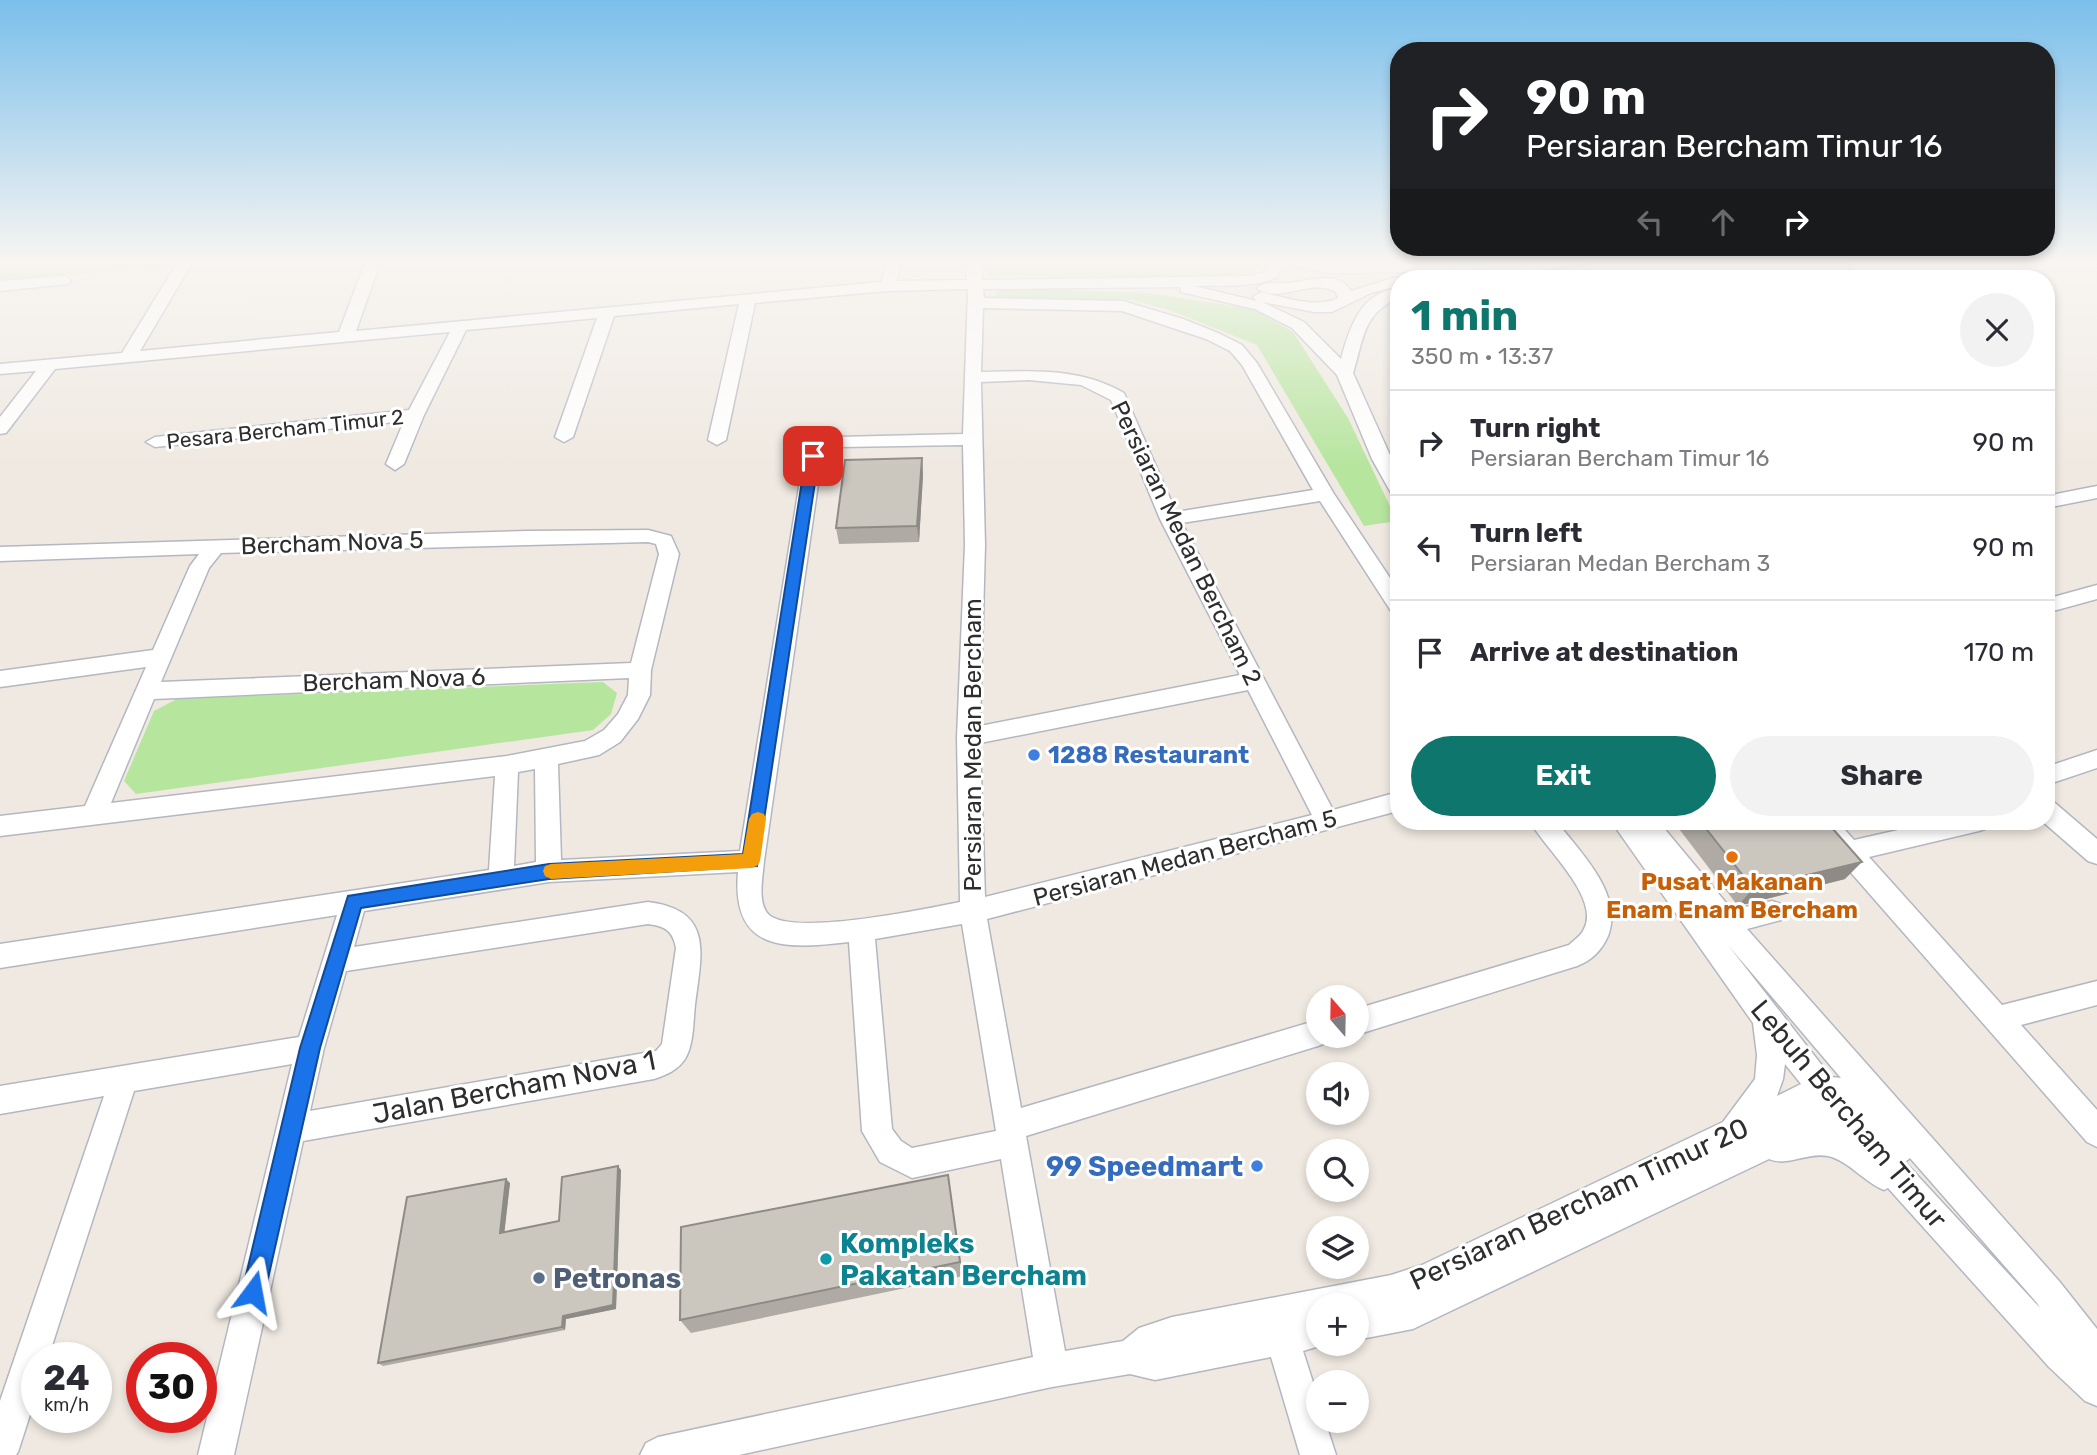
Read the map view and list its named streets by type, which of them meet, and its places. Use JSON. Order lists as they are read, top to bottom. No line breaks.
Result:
{"streets":{"street":["Pesara Bercham Timur 2","Bercham Nova 5","Persiaran Medan Bercham 2","Bercham Nova 6","Persiaran Medan Bercham","Persiaran Medan Bercham 5","Jalan Bercham Nova 1","Lebuh Bercham Timur","Persiaran Bercham Timur 20"]},"crossings":[["Bercham Nova 5","Bercham Nova 6"],["Persiaran Medan Bercham 2","Persiaran Medan Bercham"],["Persiaran Medan Bercham 2","Persiaran Medan Bercham 5"],["Persiaran Medan Bercham","Persiaran Medan Bercham 5"],["Persiaran Medan Bercham","Persiaran Bercham Timur 20"],["Lebuh Bercham Timur","Persiaran Bercham Timur 20"]],"places":["1288 Restaurant","Pusat Makanan Enam Enam Bercham","99 Speedmart","Kompleks Pakatan Bercham","Petronas"],"north":"top","page":{"turn":["90 m","Persiaran Bercham Timur 16"],"heading":["1 min","350 m · 13:37"],"list":[{"name":"Turn right","note":"Persiaran Bercham Timur 16","value":"90 m"},{"name":"Turn left","note":"Persiaran Medan Bercham 3","value":"90 m"},{"name":"Arrive at destination","value":"170 m"}],"buttons":["Exit","Share"],"map_buttons":["+","−"],"speed":"24 km/h","limit":"30"}}
